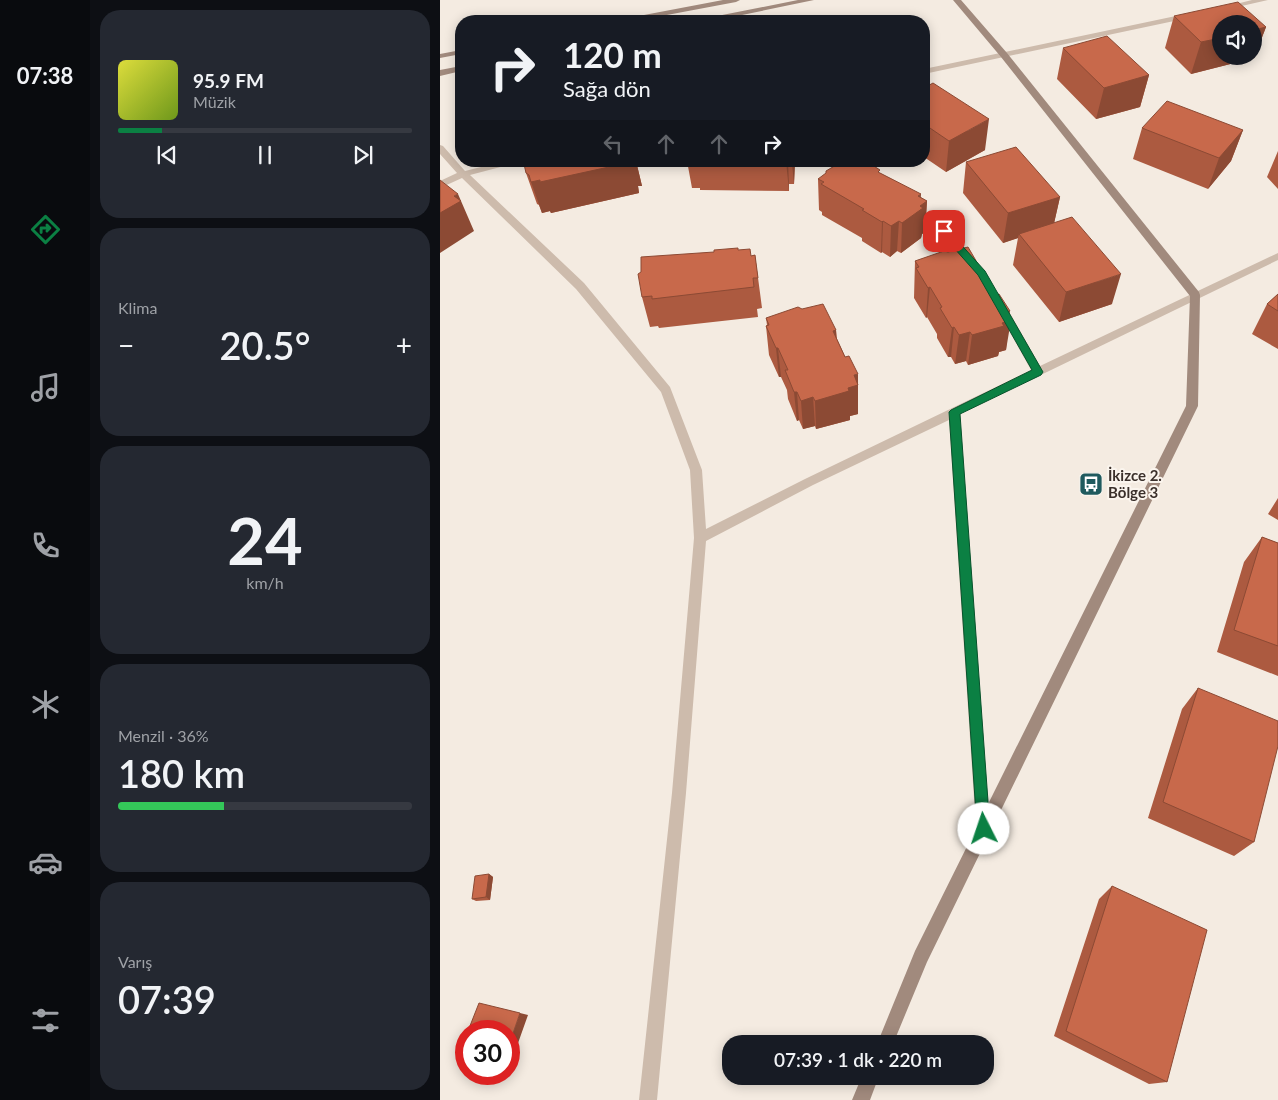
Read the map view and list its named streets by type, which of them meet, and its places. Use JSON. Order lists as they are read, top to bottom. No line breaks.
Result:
{"places":{"bus stop":["İkizce 2. Bölge 3"]},"page":{"tabs":"07:38","turn":["120 m","Sağa dön"],"song":["95.9 FM","Müzik"],"tile":["Klima",["24","km/h"],["Menzil · 36%","180 km"],["Varış","07:39"]],"heat":["−","20.5°","+"],"limit":"30","trip":"07:39 · 1 dk · 220 m"}}
